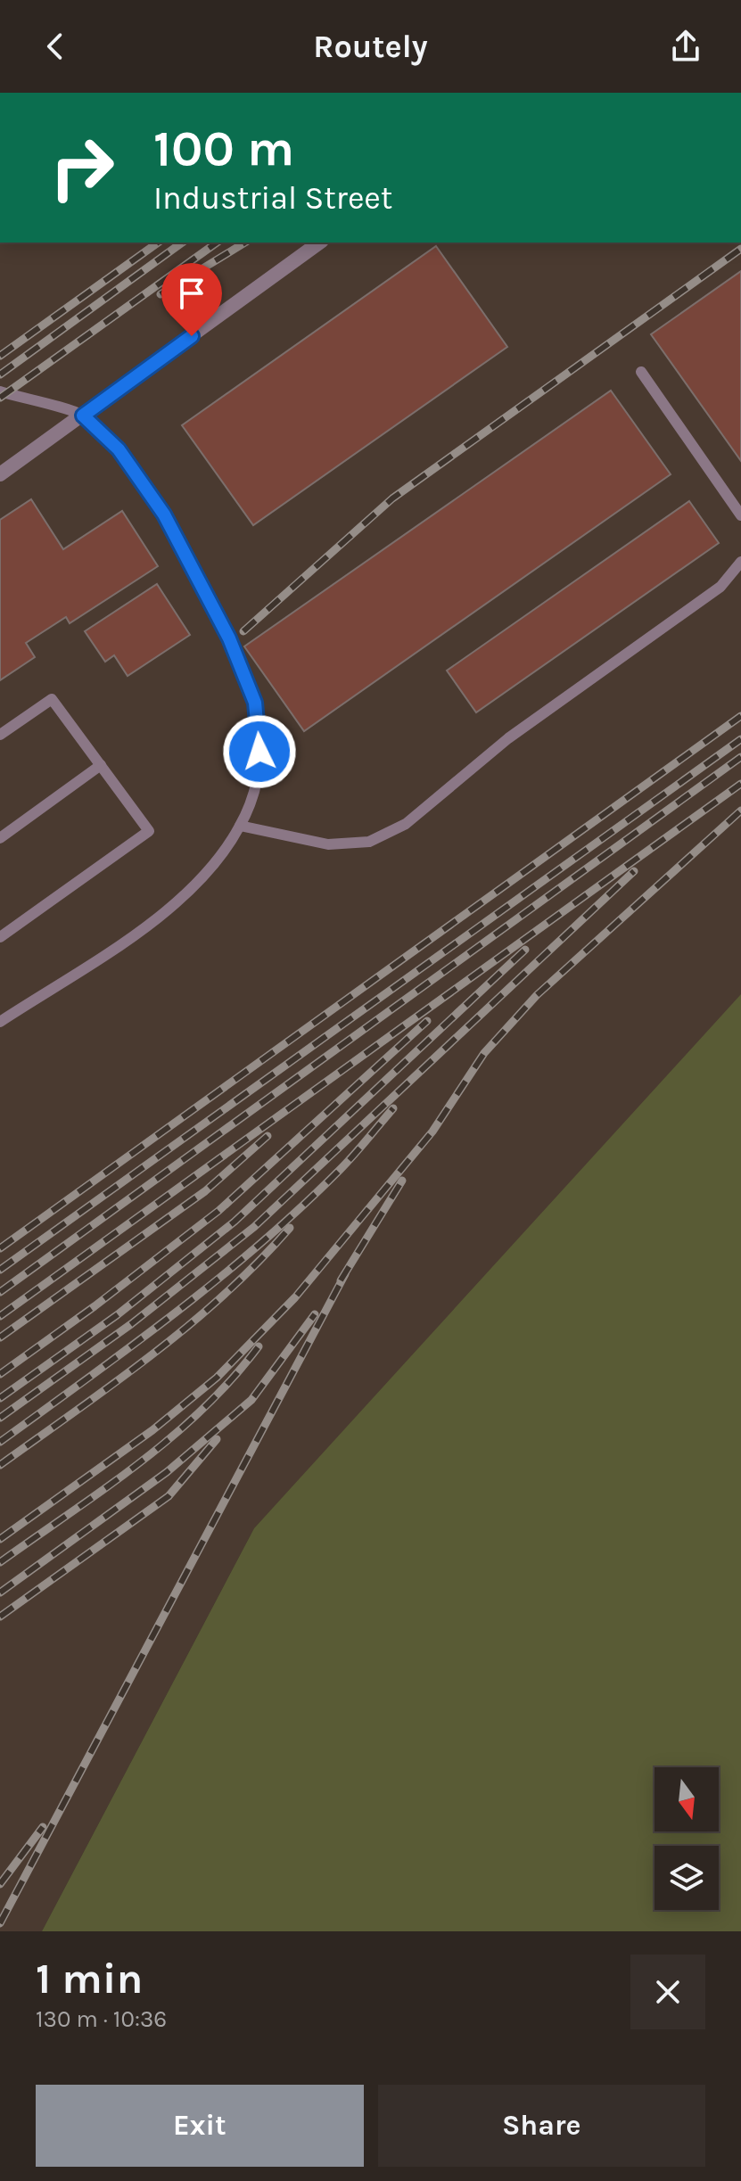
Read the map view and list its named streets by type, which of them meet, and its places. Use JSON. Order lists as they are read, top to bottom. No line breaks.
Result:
{"north":"bottom","page":{"header":"Routely","turn":["100 m","Industrial Street"],"heading":["1 min","130 m · 10:36"],"buttons":["Exit","Share"]}}
